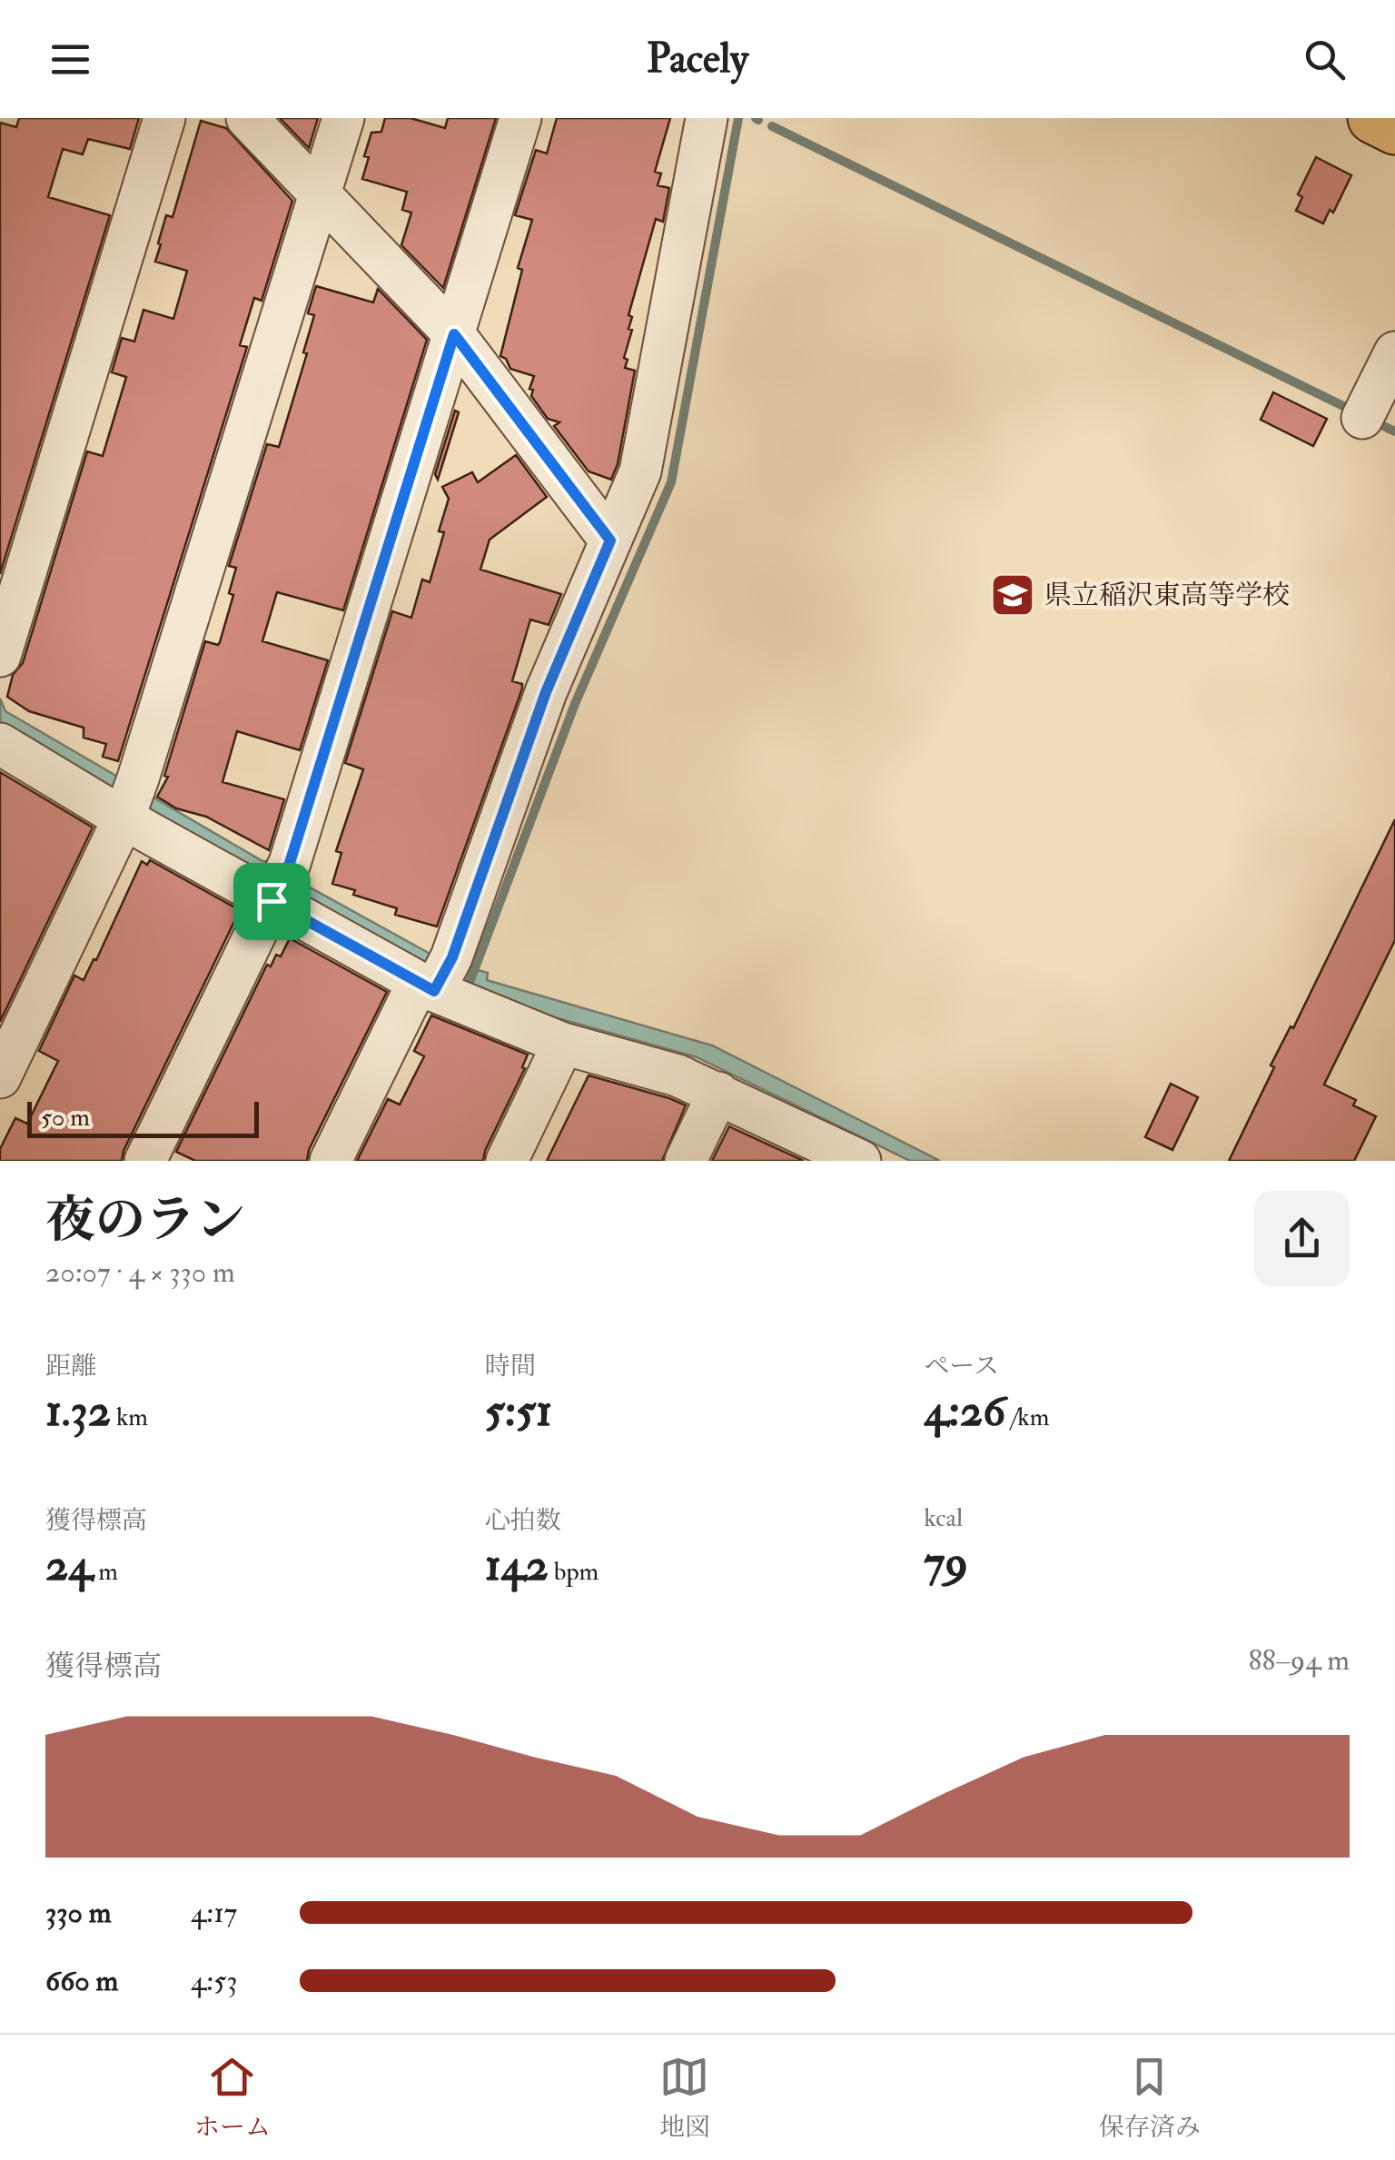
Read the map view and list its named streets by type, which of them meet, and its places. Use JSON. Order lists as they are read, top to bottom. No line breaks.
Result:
{"places":{"school or university":["県立稲沢東高等学校"]},"scale_bar":"50 m","page":{"header":"Pacely","scale":"50 m","heading":["夜のラン","20:07 · 4 × 330 m"],"stats":[["距離","1.32 km"],["時間","5:51"],["ペース","4:26 /km"],["獲得標高","24 m"],["心拍数","142 bpm"],["kcal","79"]],"chart":["獲得標高","88–94 m"],"list":[{"name":"330 m","note":"4:17"},{"name":"660 m","note":"4:53"}],"tabs":["ホーム","地図","保存済み"]}}
